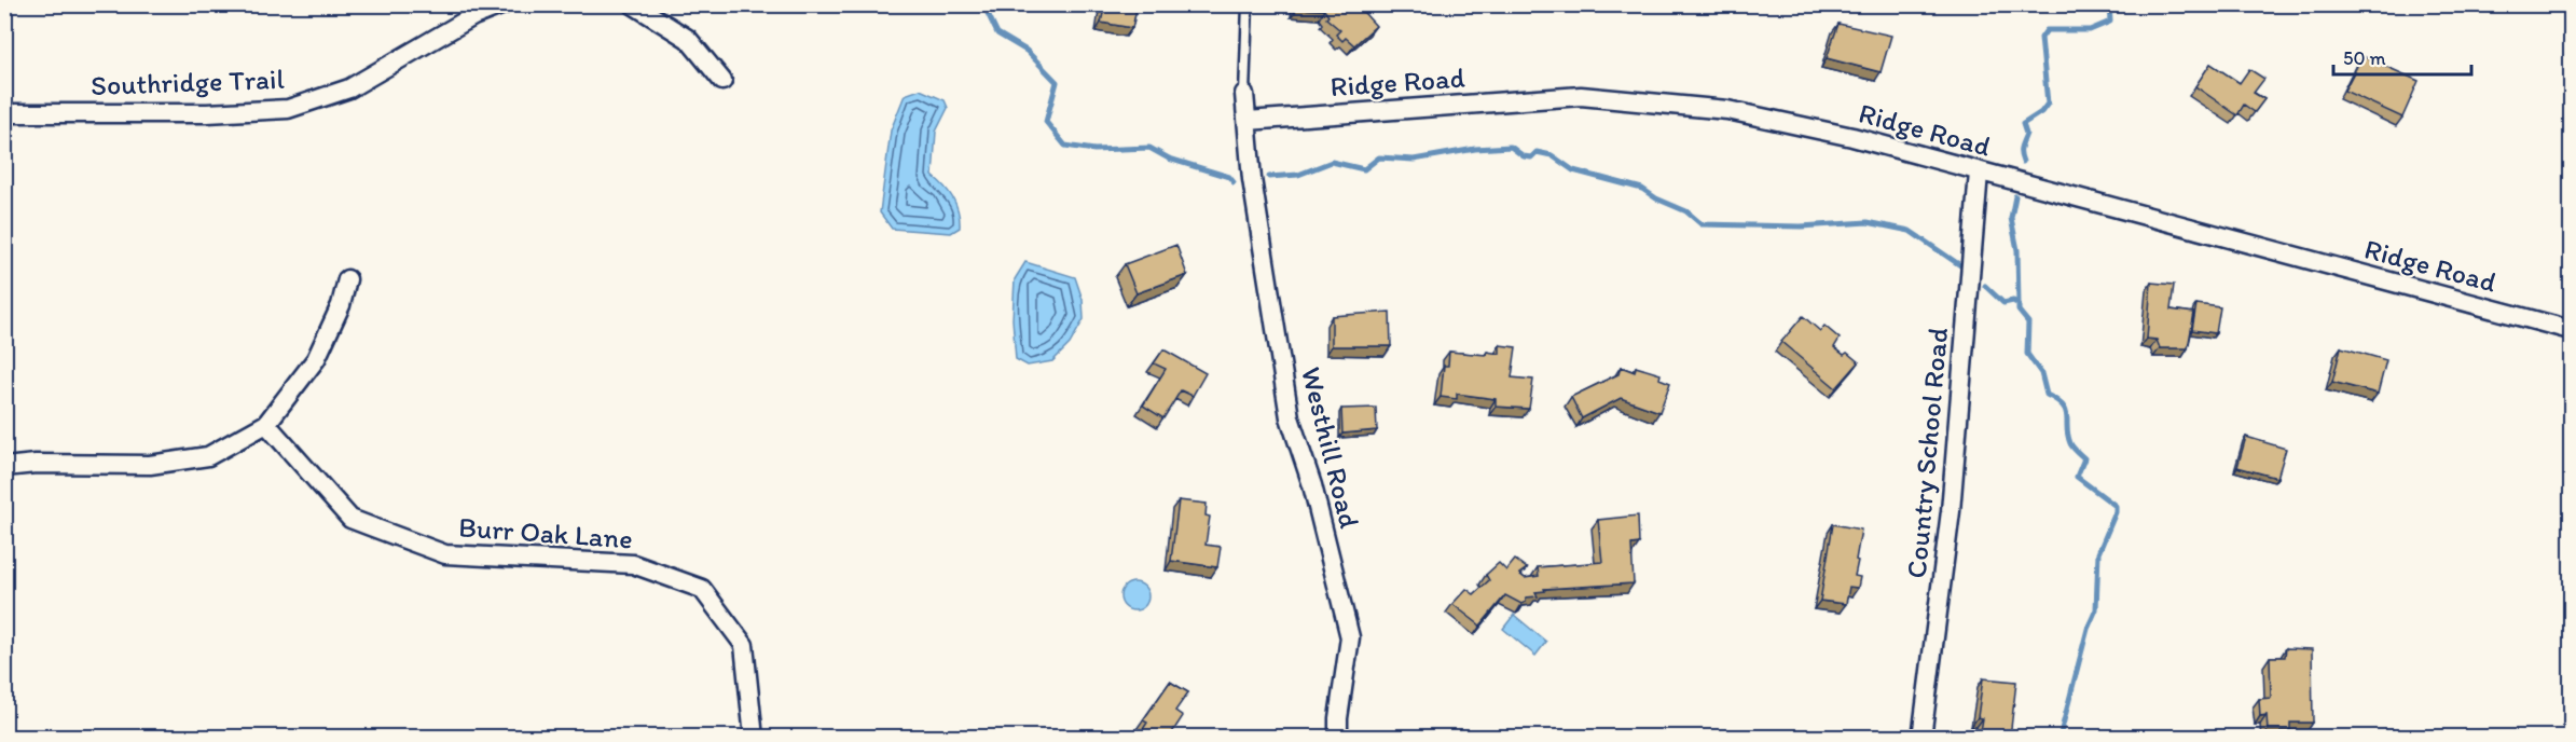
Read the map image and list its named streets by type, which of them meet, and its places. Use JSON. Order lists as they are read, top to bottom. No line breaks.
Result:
{"streets":{"street":["Southridge Trail","Ridge Road","Westhill Road","Country School Road","Burr Oak Lane"]},"crossings":[["Ridge Road","Westhill Road"],["Ridge Road","Country School Road"]],"scale_bar":"50 m"}
